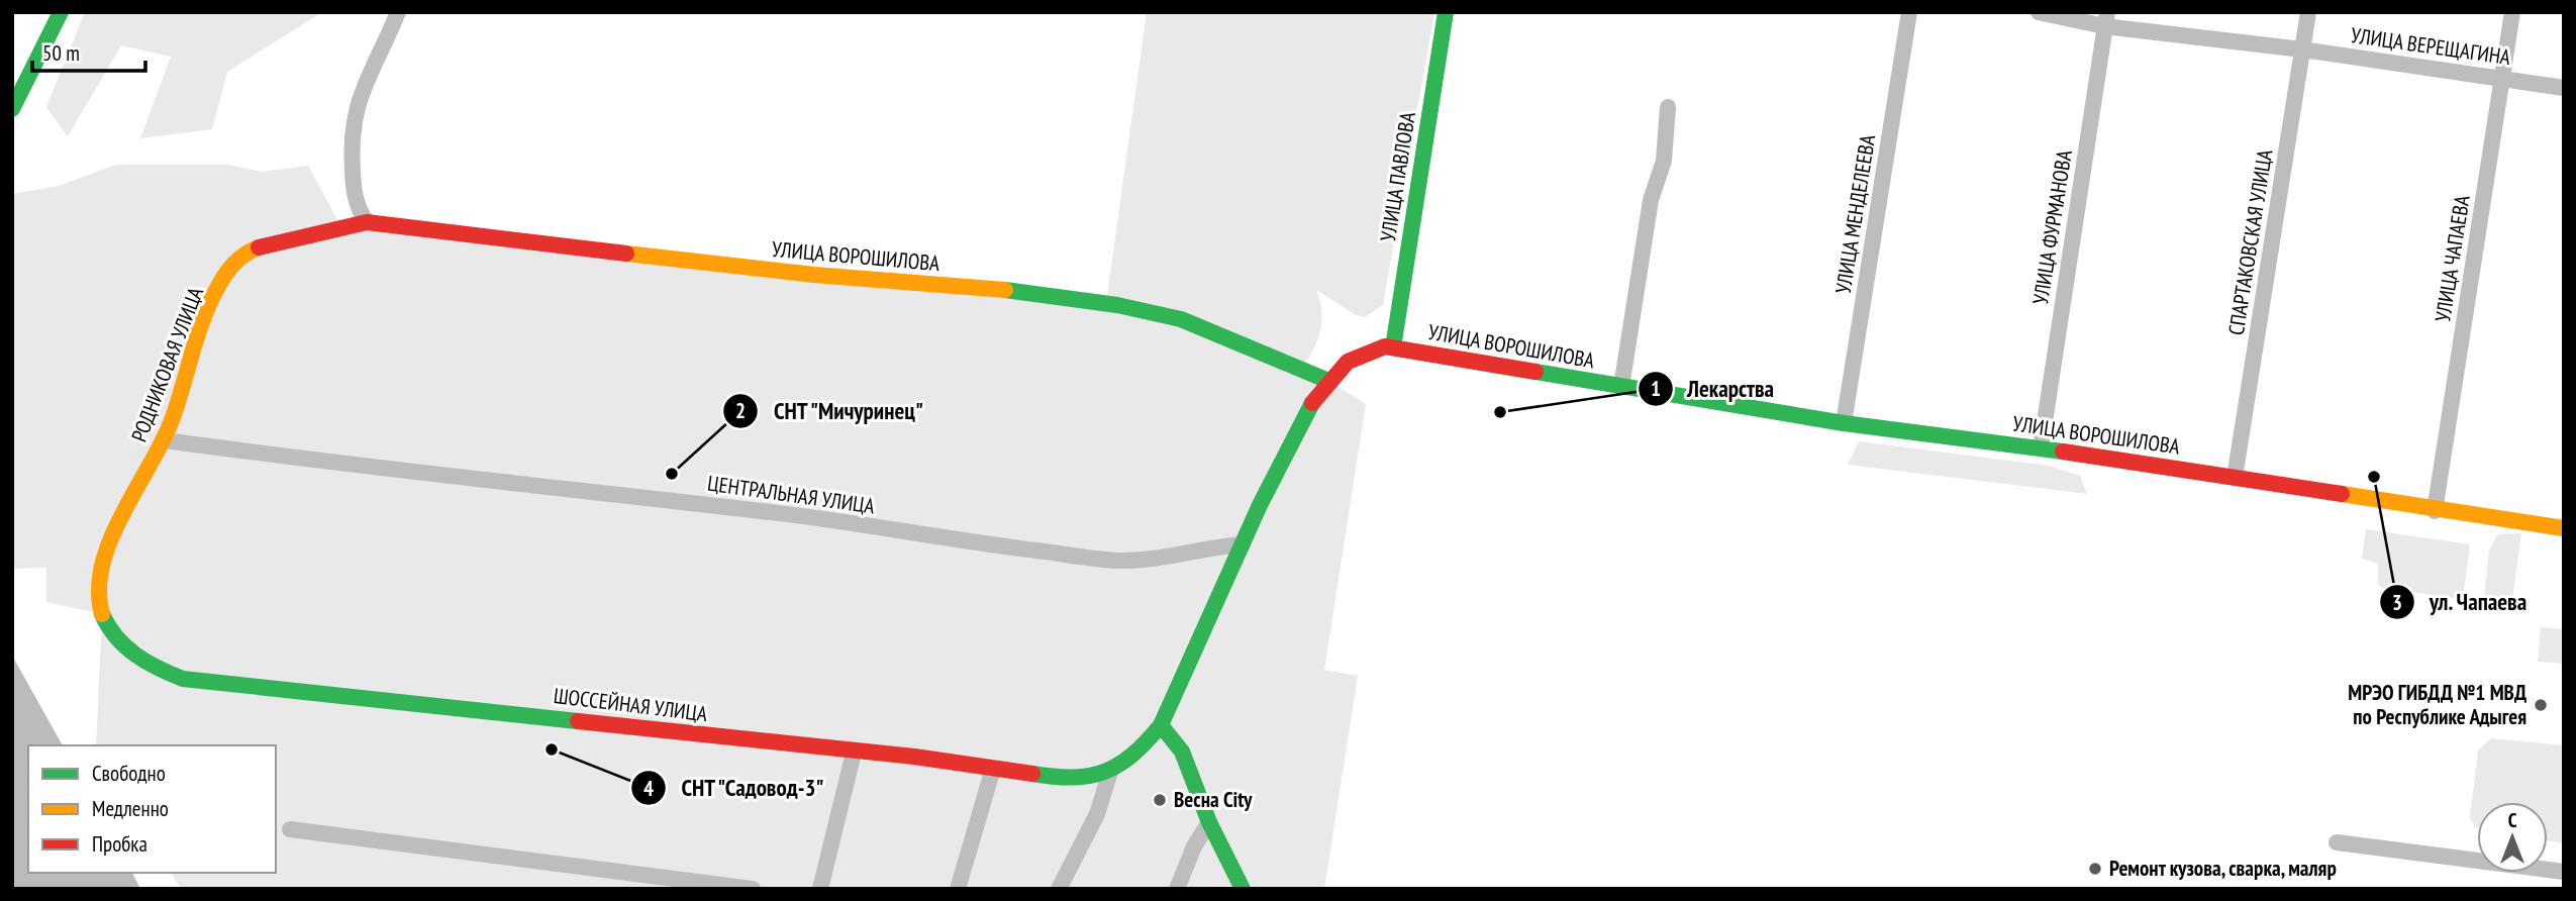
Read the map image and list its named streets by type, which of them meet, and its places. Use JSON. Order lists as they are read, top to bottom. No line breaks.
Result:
{"streets":{"street":["УЛИЦА ВЕРЕЩАГИНА","УЛИЦА ПАВЛОВА","УЛИЦА МЕНДЕЛЕЕВА","УЛИЦА ФУРМАНОВА","СПАРТАКОВСКАЯ УЛИЦА","УЛИЦА ВОРОШИЛОВА","УЛИЦА ЧАПАЕВА","РОДНИКОВАЯ УЛИЦА","ЦЕНТРАЛЬНАЯ УЛИЦА","ШОССЕЙНАЯ УЛИЦА"]},"crossings":[["УЛИЦА ВЕРЕЩАГИНА","УЛИЦА ФУРМАНОВА"],["УЛИЦА ВЕРЕЩАГИНА","СПАРТАКОВСКАЯ УЛИЦА"],["УЛИЦА ВЕРЕЩАГИНА","УЛИЦА ЧАПАЕВА"],["УЛИЦА ПАВЛОВА","УЛИЦА ВОРОШИЛОВА"],["УЛИЦА ПАВЛОВА","ШОССЕЙНАЯ УЛИЦА"],["УЛИЦА МЕНДЕЛЕЕВА","УЛИЦА ВОРОШИЛОВА"],["УЛИЦА ФУРМАНОВА","УЛИЦА ВОРОШИЛОВА"],["СПАРТАКОВСКАЯ УЛИЦА","УЛИЦА ВОРОШИЛОВА"],["УЛИЦА ВОРОШИЛОВА","УЛИЦА ЧАПАЕВА"],["УЛИЦА ВОРОШИЛОВА","РОДНИКОВАЯ УЛИЦА"],["УЛИЦА ВОРОШИЛОВА","ШОССЕЙНАЯ УЛИЦА"],["РОДНИКОВАЯ УЛИЦА","ЦЕНТРАЛЬНАЯ УЛИЦА"],["РОДНИКОВАЯ УЛИЦА","ШОССЕЙНАЯ УЛИЦА"],["ЦЕНТРАЛЬНАЯ УЛИЦА","ШОССЕЙНАЯ УЛИЦА"]],"places":["Лекарства","СНТ \"Мичуринец\"","ул. Чапаева","МРЭО ГИБДД №1 МВД по Республике Адыгея","СНТ \"Садовод-3\"","Весна City","Ремонт кузова, сварка, маляр"],"legend":["Свободно","Медленно","Пробка"],"scale_bar":"50 m","north":"top"}
